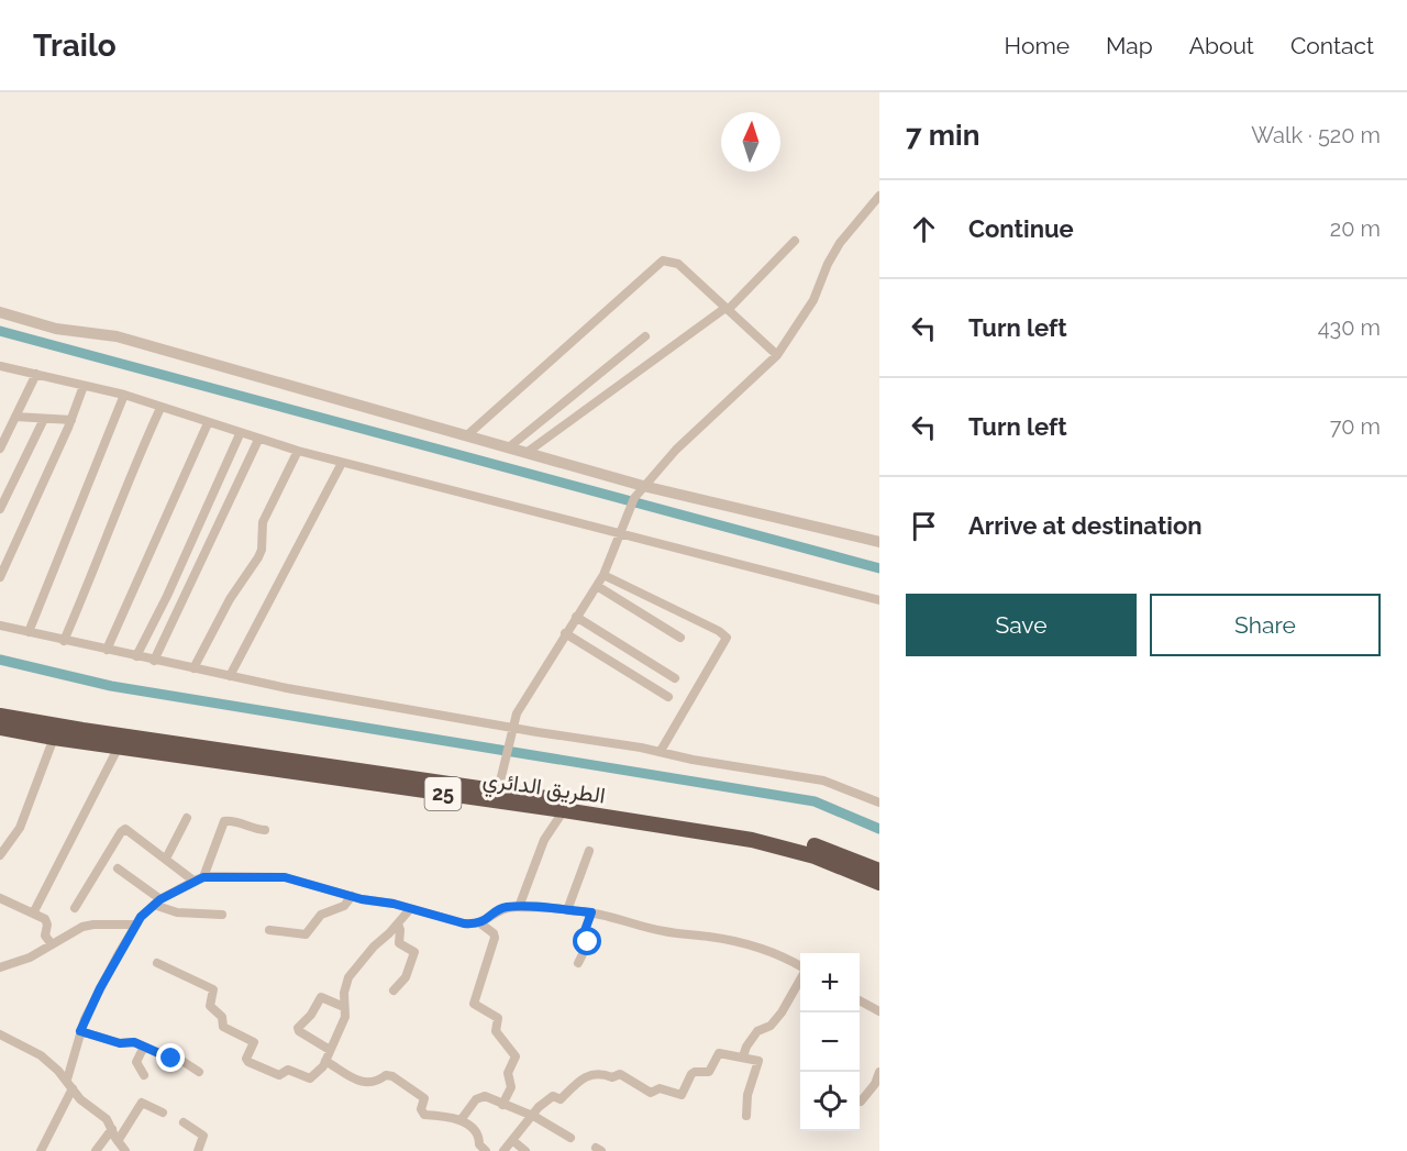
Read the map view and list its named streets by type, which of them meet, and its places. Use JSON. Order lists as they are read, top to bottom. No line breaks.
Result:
{"streets":{"highway":["الطريق الدائري","25"]},"north":"top","page":{"header":"Trailo","nav":["Home","Map","About","Contact"],"heading":["7 min","Walk · 520 m"],"list":[["Continue","20 m"],["Turn left","430 m"],["Turn left","70 m"],"Arrive at destination"],"buttons":["Save","Share"],"map_buttons":["+","−"]}}
